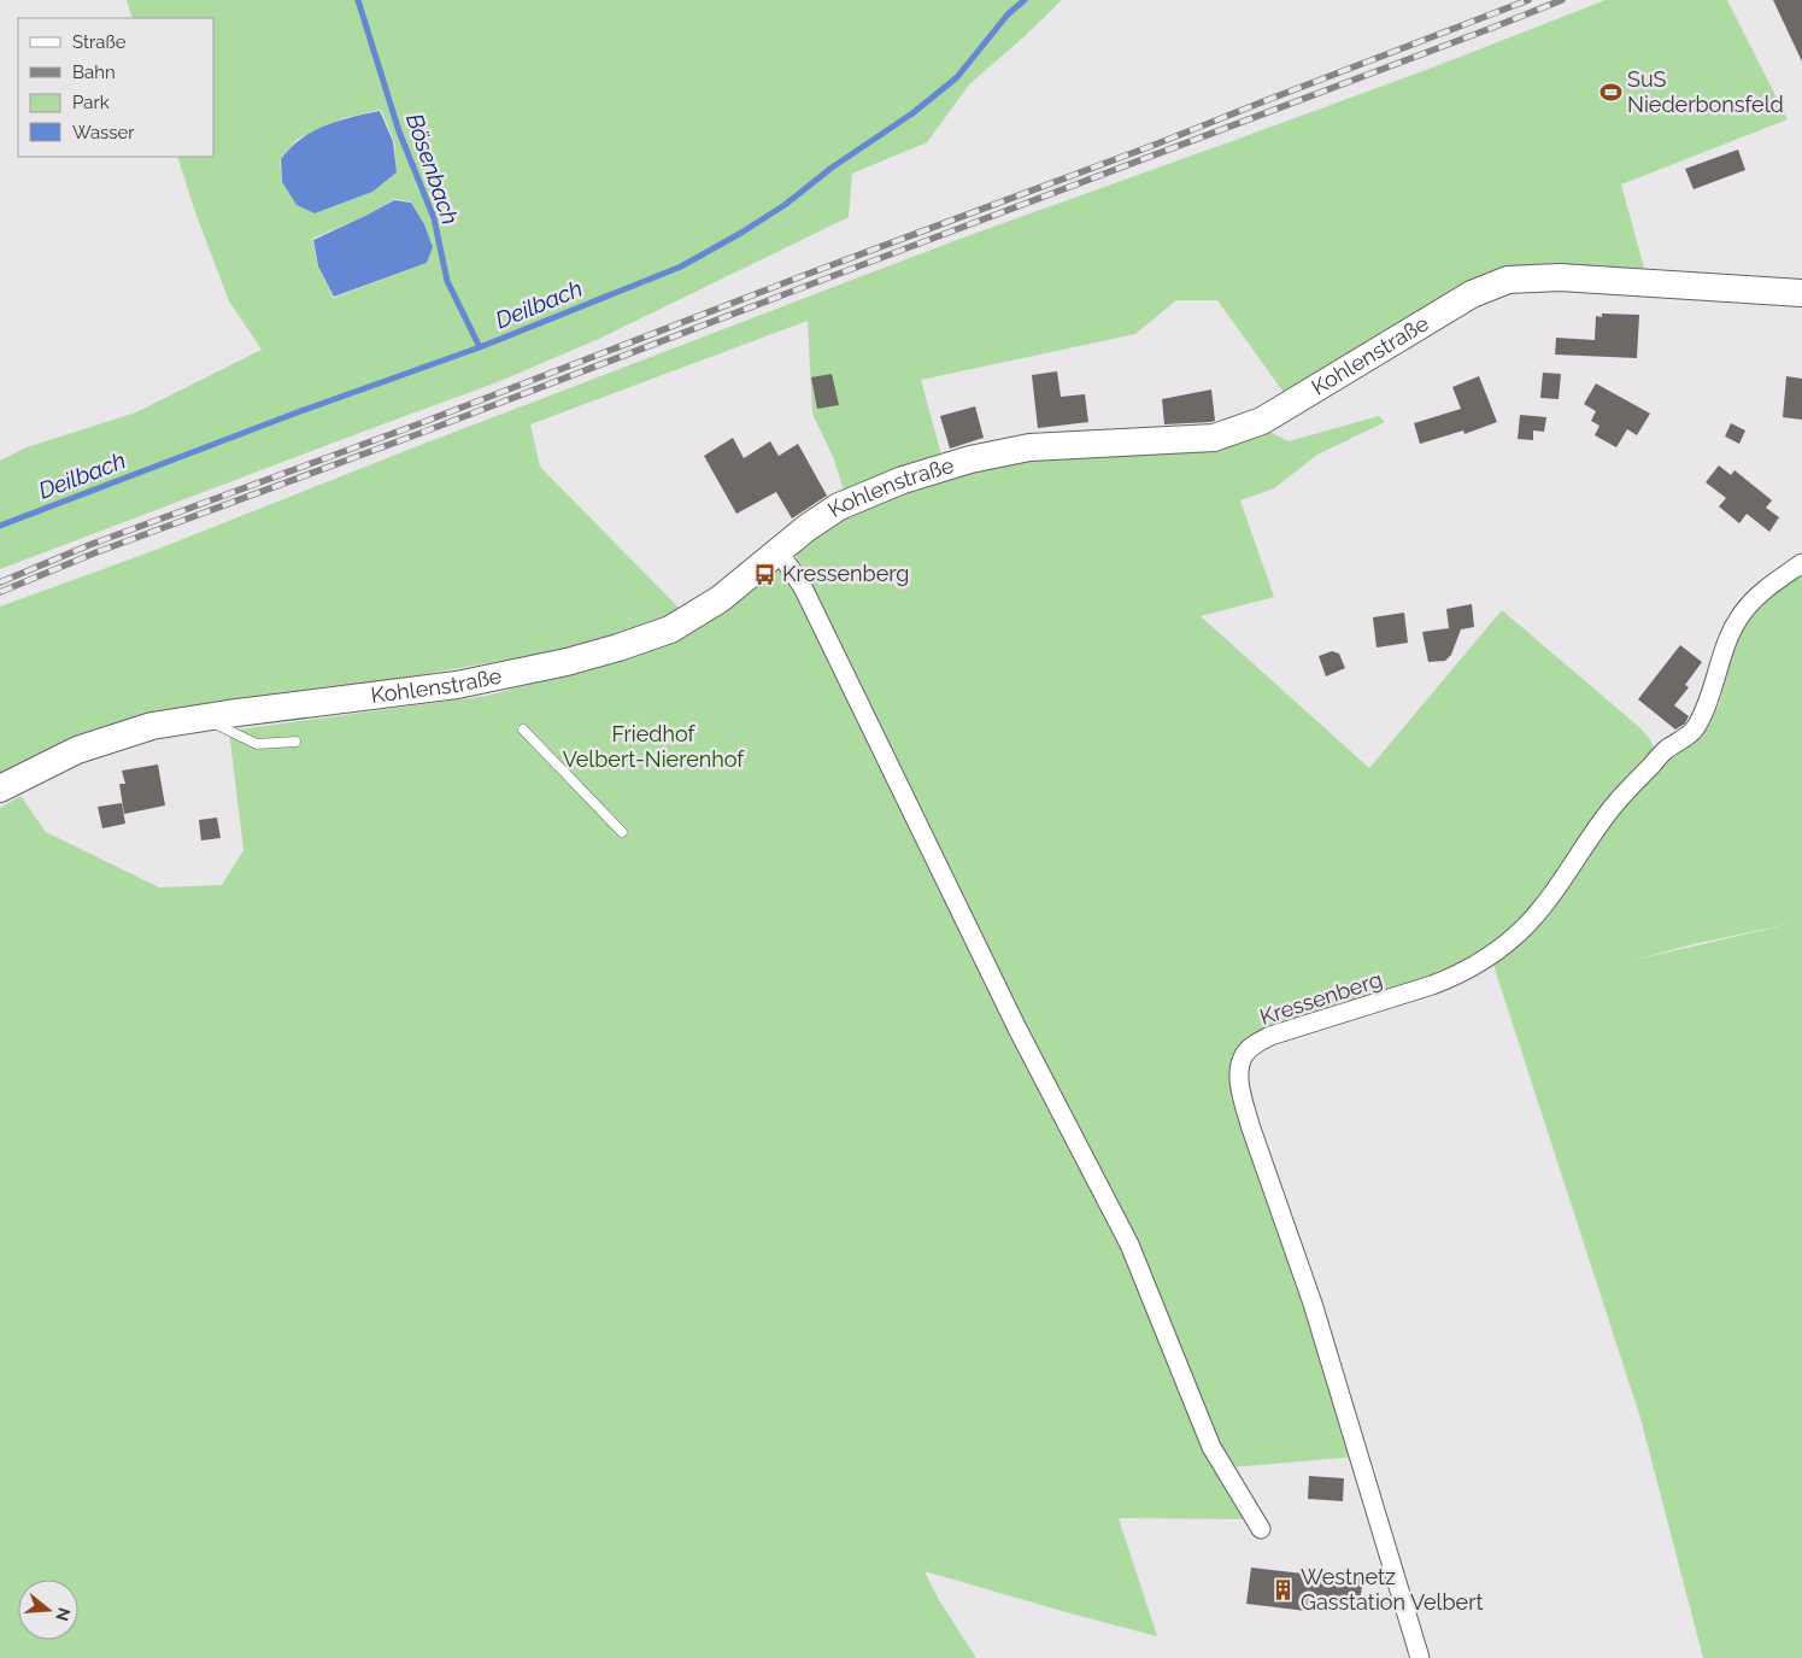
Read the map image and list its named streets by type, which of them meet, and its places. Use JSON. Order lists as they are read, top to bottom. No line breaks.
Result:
{"streets":{"main road":["Kohlenstraße"],"street":["Kressenberg"]},"water":["Bösenbach","Deilbach"],"parks":["Friedhof Velbert-Nierenhof"],"places":{"sports":["SuS Niederbonsfeld"],"bus stop":["Kressenberg"],"building":["Westnetz Gasstation Velbert"]},"legend":["Straße","Bahn","Park","Wasser"],"north":"right"}
